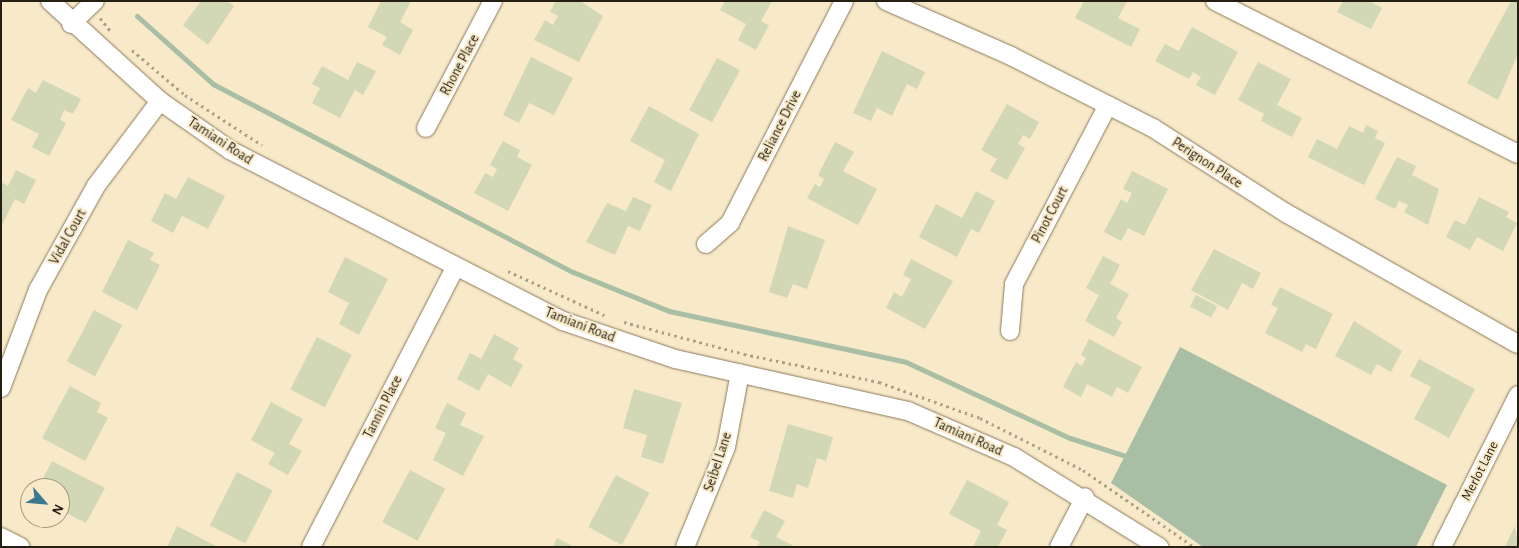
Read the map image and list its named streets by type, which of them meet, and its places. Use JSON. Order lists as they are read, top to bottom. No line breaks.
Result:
{"streets":{"street":["Rhone Place","Reliance Drive","Tamiani Road","Perignon Place","Pinot Court","Vidal Court","Tannin Place","Seibel Lane","Merlot Lane"]},"crossings":[["Tamiani Road","Vidal Court"],["Tamiani Road","Tannin Place"],["Tamiani Road","Seibel Lane"],["Perignon Place","Pinot Court"]],"north":"bottom right"}
